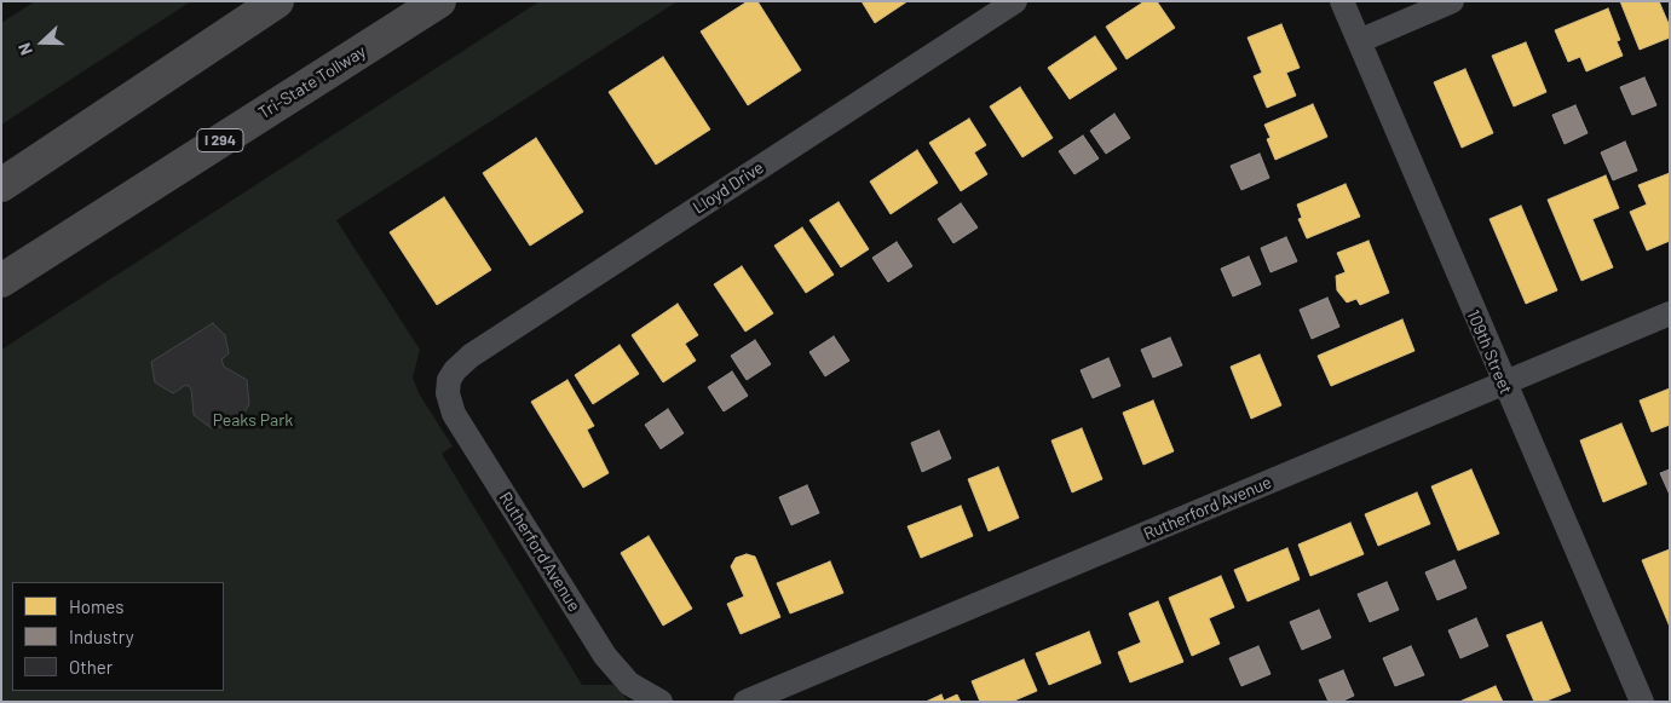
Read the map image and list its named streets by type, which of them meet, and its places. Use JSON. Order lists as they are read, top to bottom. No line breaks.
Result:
{"streets":{"highway":["Tri-State Tollway","I 294"],"street":["Lloyd Drive","109th Street","Rutherford Avenue"]},"crossings":[["Lloyd Drive","Rutherford Avenue"],["109th Street","Rutherford Avenue"]],"parks":["Peaks Park"],"legend":["Homes","Industry","Other"],"north":"left"}
